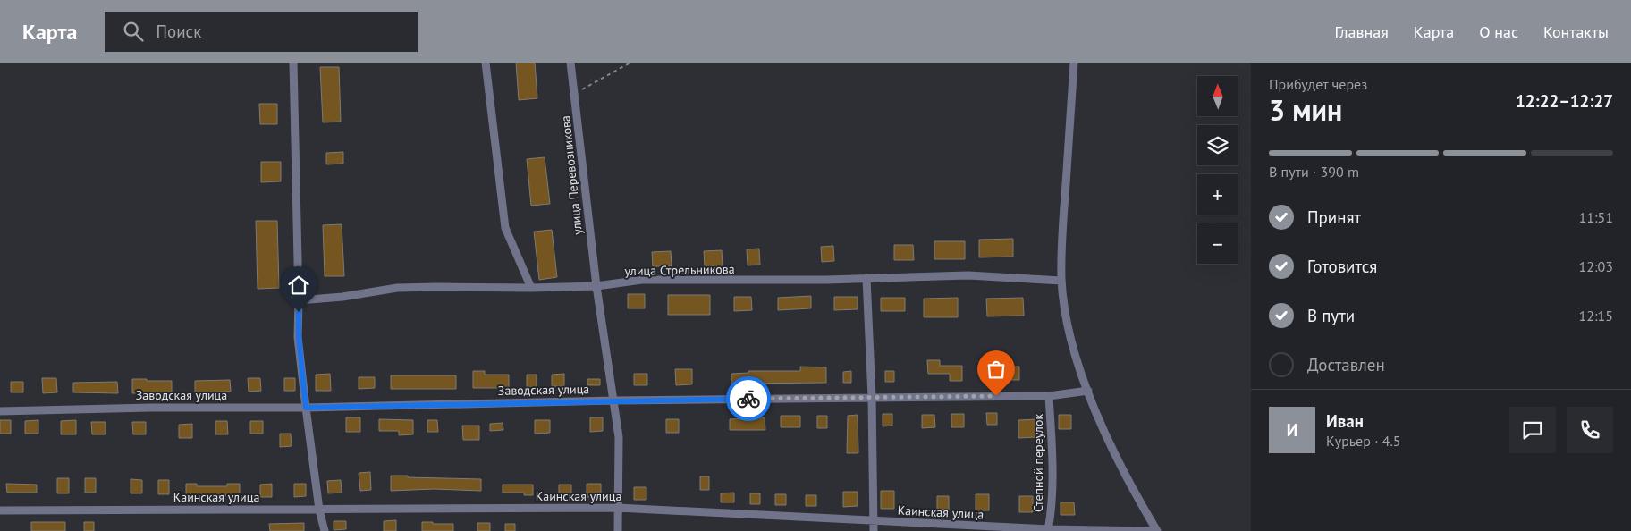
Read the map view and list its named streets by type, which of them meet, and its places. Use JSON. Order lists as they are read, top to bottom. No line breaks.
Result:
{"streets":{"street":["улица Перевозникова","улица Стрельникова","Заводская улица","Степной переулок","Каинская улица"]},"crossings":[["улица Перевозникова","улица Стрельникова"],["улица Перевозникова","Заводская улица"],["улица Перевозникова","Каинская улица"],["Заводская улица","Степной переулок"],["Степной переулок","Каинская улица"]],"north":"top","page":{"header":"Карта","search":"Поиск","nav":["Главная","Карта","О нас","Контакты"],"heading":["3 мин","Прибудет через","12:22–12:27"],"panel":["Иван","Курьер · 4.5"],"map_buttons":["+","−"],"bar":"В пути · 390 m","list":[["Принят","11:51"],["Готовится","12:03"],["В пути","12:15"],"Доставлен"],"round":"И"}}
